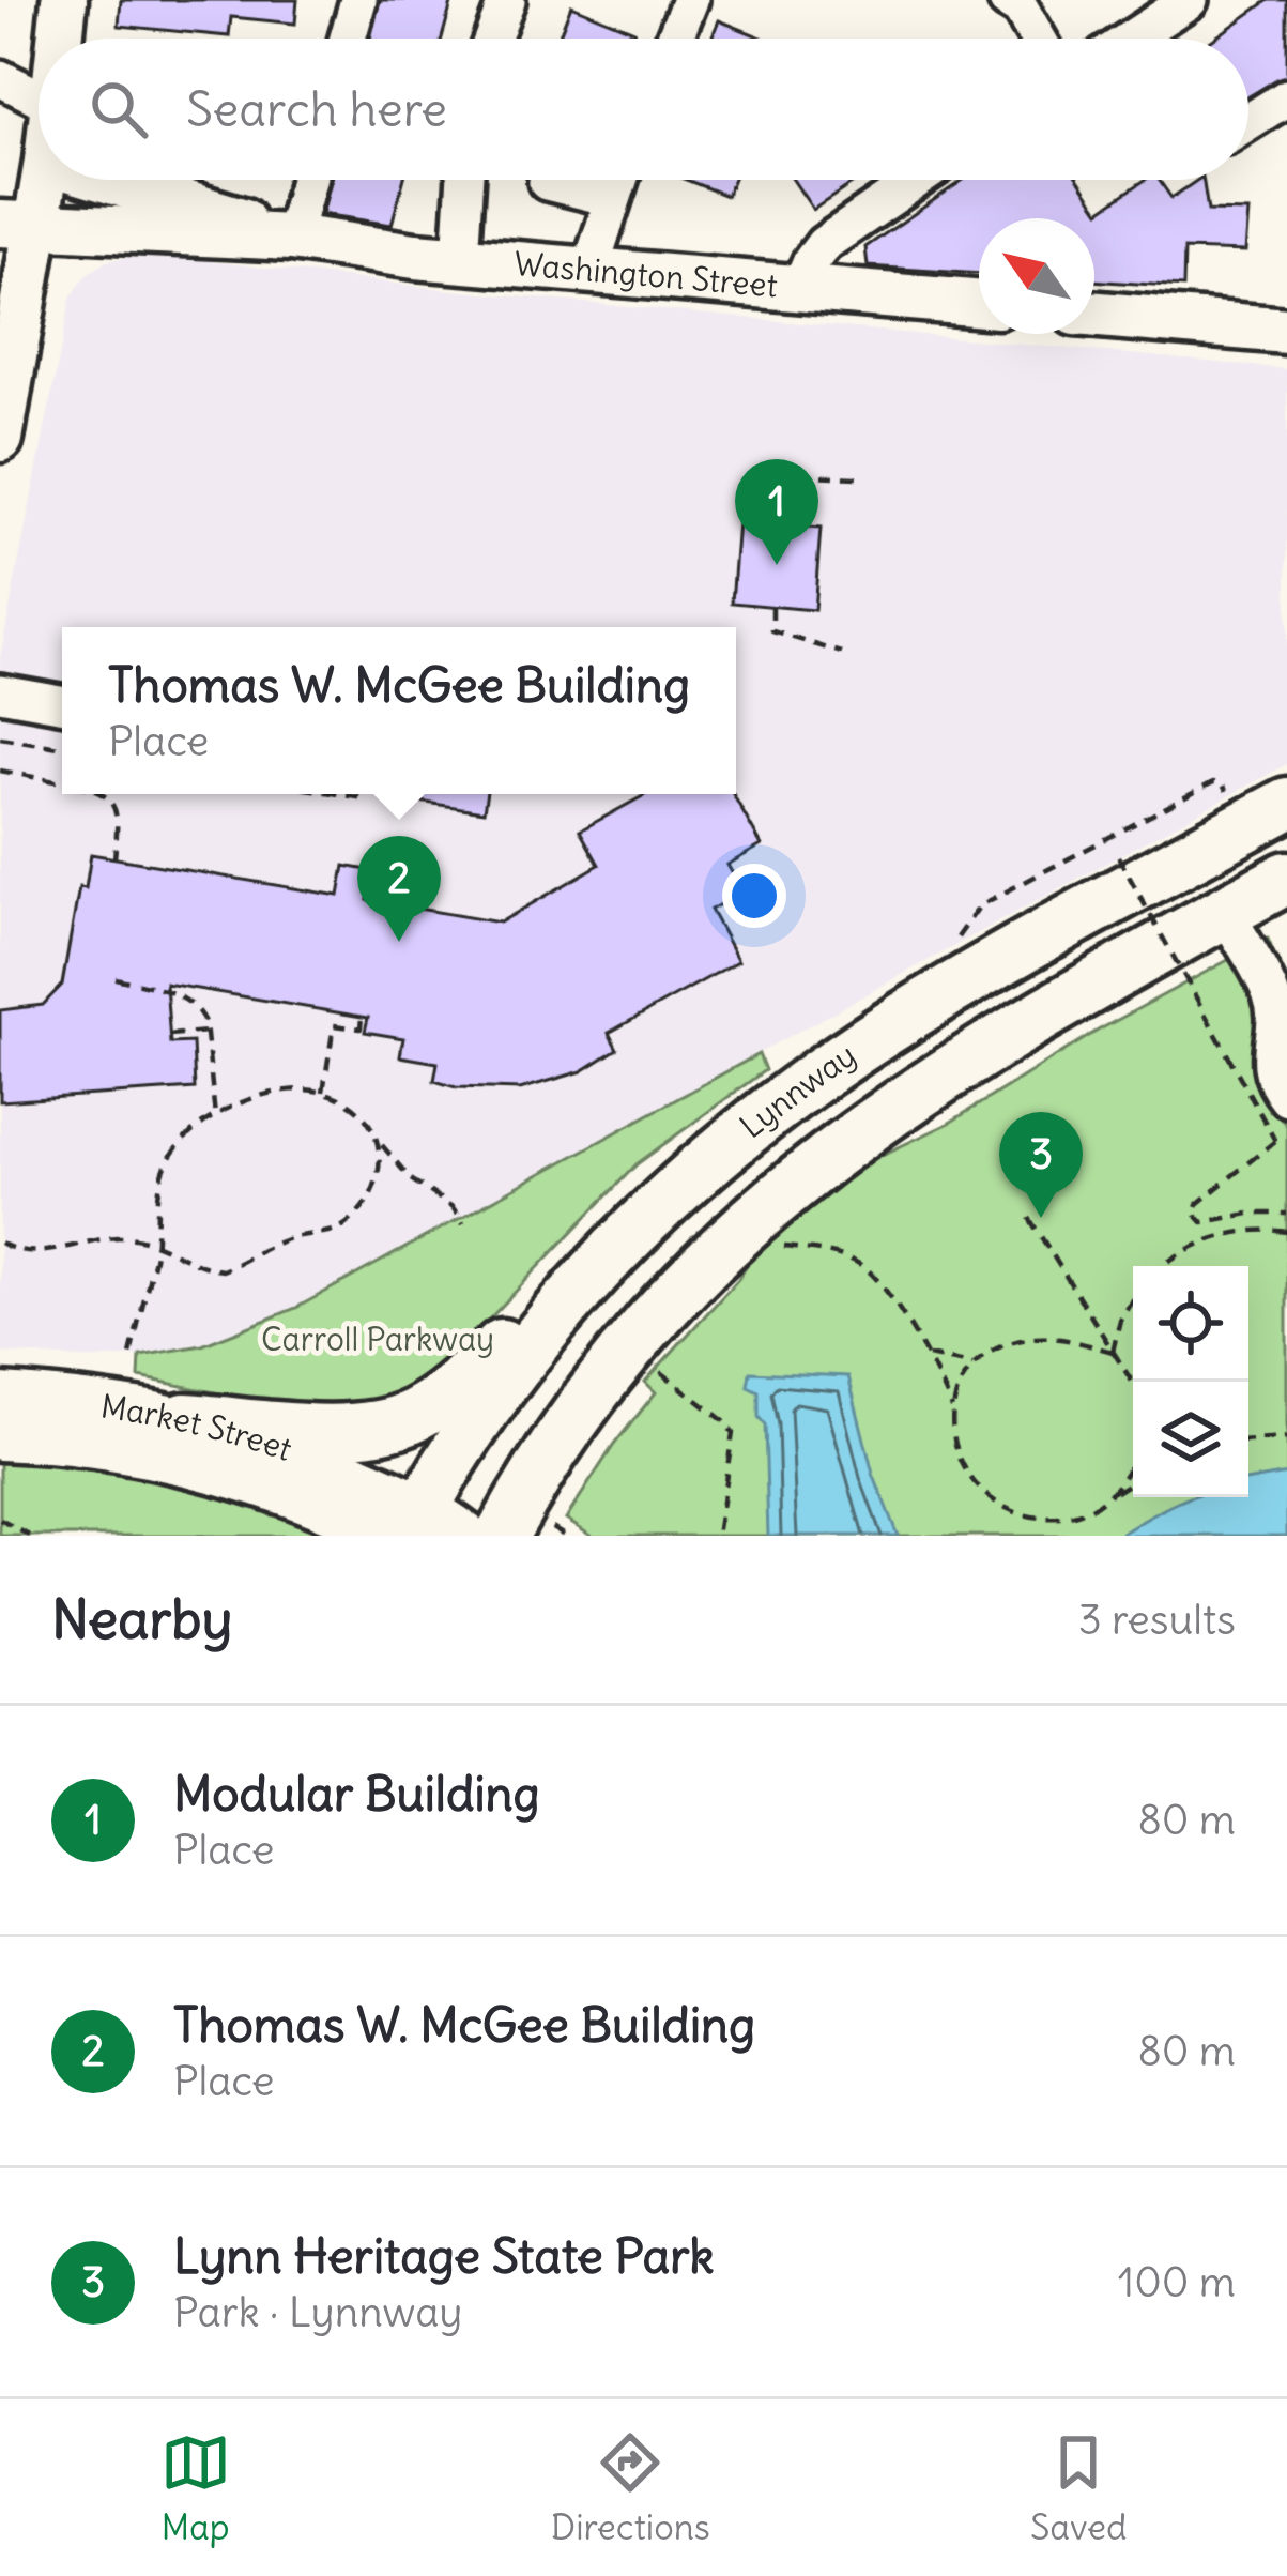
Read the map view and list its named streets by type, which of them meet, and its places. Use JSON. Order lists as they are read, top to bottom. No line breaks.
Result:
{"streets":{"highway":["Lynnway"],"main road":["Washington Street","Market Street"]},"crossings":[["Lynnway","Market Street"]],"parks":["Carroll Parkway"],"north":"top left","page":{"search":"Search here","pins":["1","2","3"],"popup":["Thomas W. McGee Building","Place"],"heading":["Nearby","3 results"],"list":[{"mark":"1","name":"Modular Building","note":"Place","value":"80 m"},{"mark":"2","name":"Thomas W. McGee Building","note":"Place","value":"80 m"},{"mark":"3","name":"Lynn Heritage State Park","note":"Park · Lynnway","value":"100 m"}],"nav":["Map","Directions","Saved"]}}
